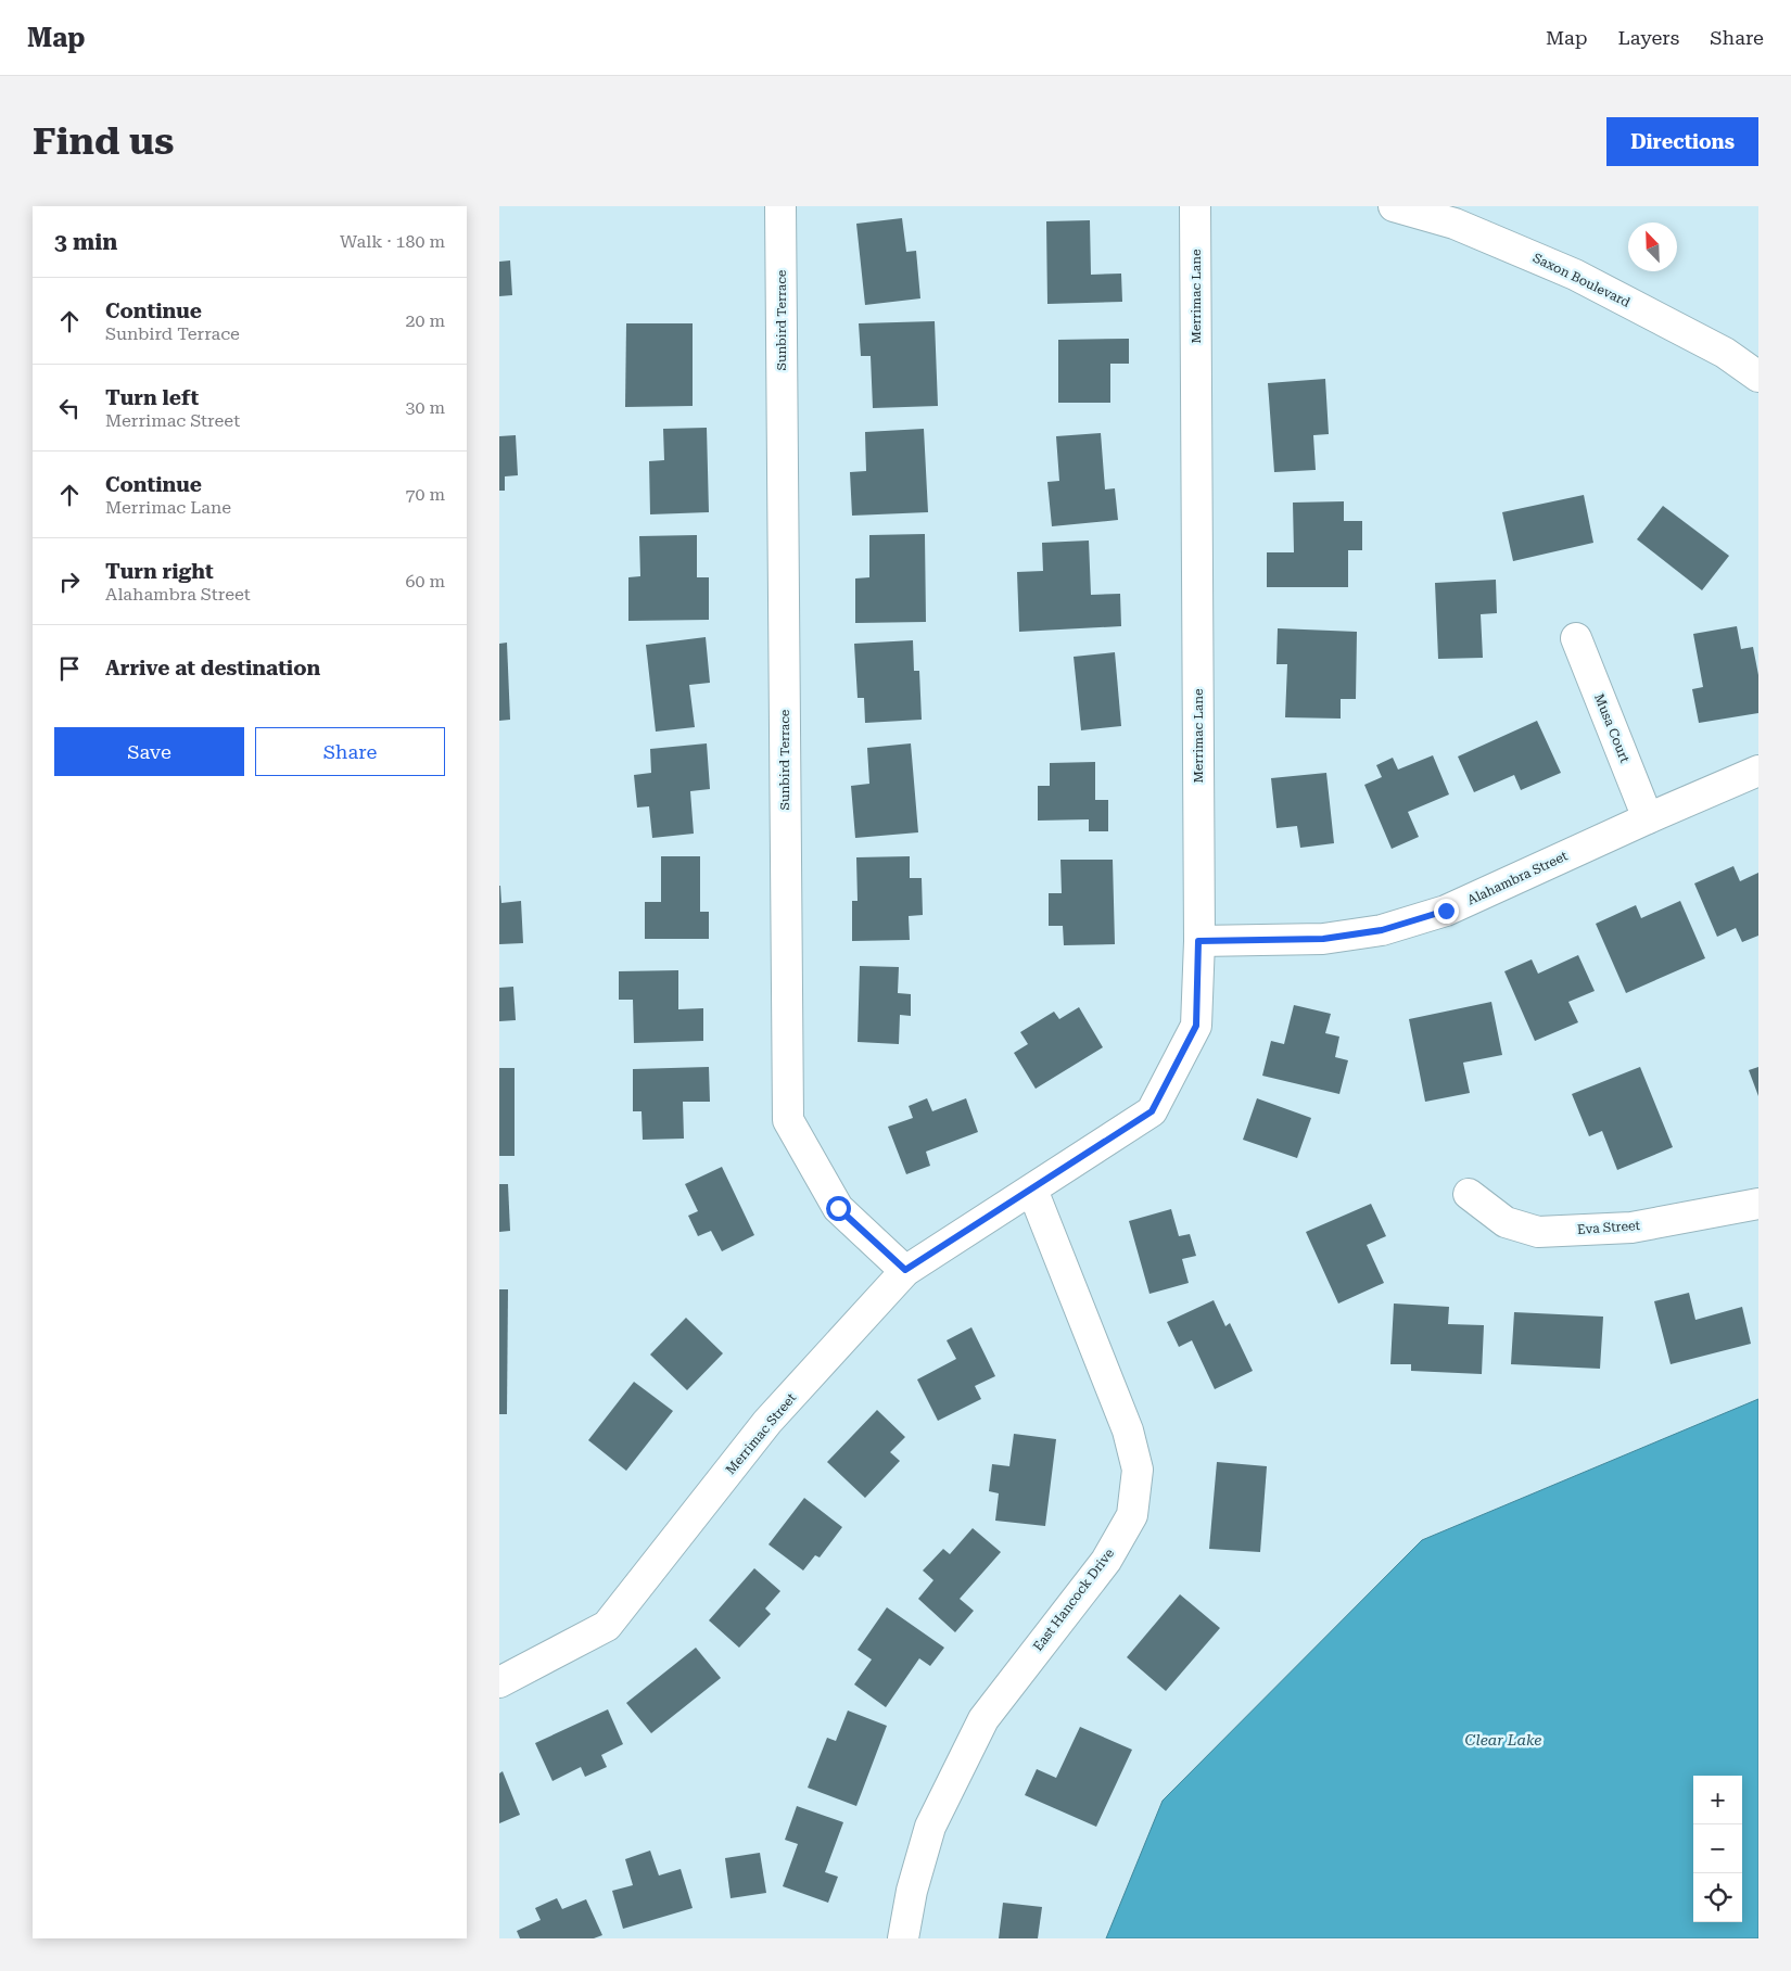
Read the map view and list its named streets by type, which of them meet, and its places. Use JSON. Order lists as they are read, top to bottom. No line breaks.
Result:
{"streets":{"street":["Saxon Boulevard","Merrimac Lane","Sunbird Terrace","Musa Court","Alahambra Street","Eva Street","Merrimac Street","East Hancock Drive"]},"crossings":[["Merrimac Lane","Alahambra Street"],["Merrimac Lane","Merrimac Street"],["Merrimac Lane","East Hancock Drive"],["Sunbird Terrace","Merrimac Street"],["Musa Court","Alahambra Street"],["Merrimac Street","East Hancock Drive"]],"water":["Clear Lake"],"north":"top left","page":{"header":"Map","nav":["Map","Layers","Share"],"buttons":["Directions",["Save","Share"]],"title":"Find us","heading":["3 min","Walk · 180 m"],"list":[["Continue","Sunbird Terrace","20 m"],["Turn left","Merrimac Street","30 m"],["Continue","Merrimac Lane","70 m"],["Turn right","Alahambra Street","60 m"],"Arrive at destination"],"map_buttons":["+","−"]}}
